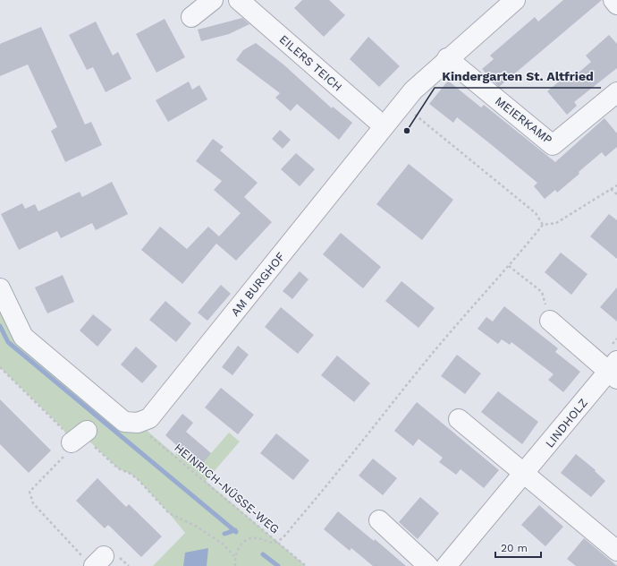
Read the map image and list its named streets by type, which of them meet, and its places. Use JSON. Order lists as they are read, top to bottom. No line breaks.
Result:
{"streets":{"street":["EILERS TEICH","MEIERKAMP","AM BURGHOF","LINDHOLZ"],"path":["HEINRICH-NÜSSE-WEG"]},"crossings":[["EILERS TEICH","AM BURGHOF"],["MEIERKAMP","AM BURGHOF"],["AM BURGHOF","HEINRICH-NÜSSE-WEG"]],"places":["Kindergarten St. Altfried"],"scale_bar":"20 m"}
